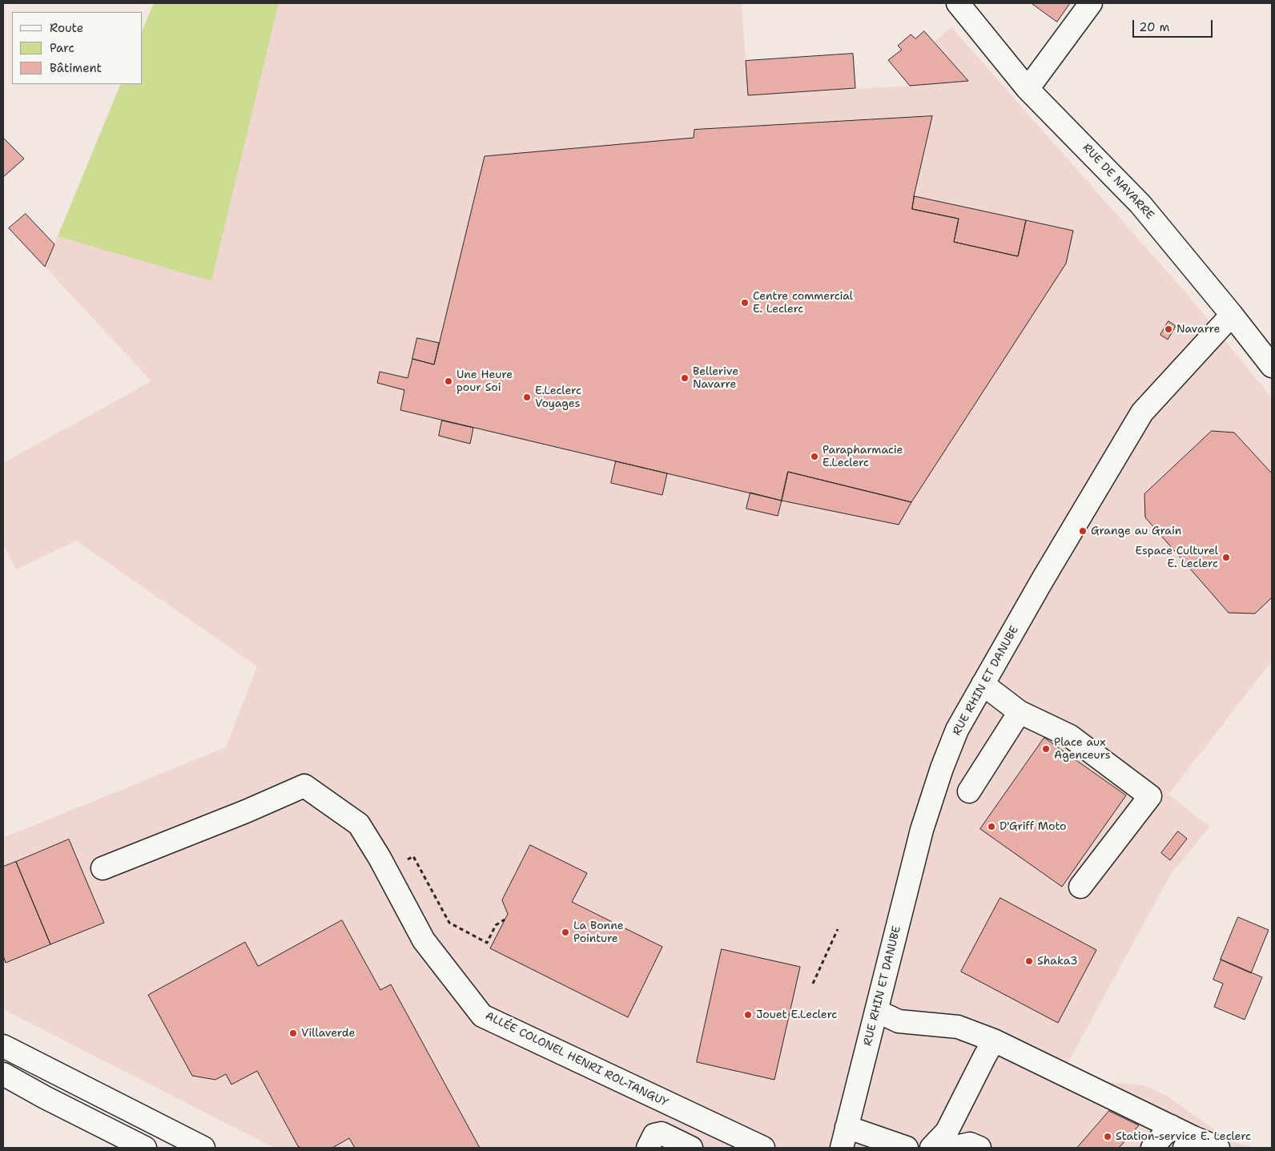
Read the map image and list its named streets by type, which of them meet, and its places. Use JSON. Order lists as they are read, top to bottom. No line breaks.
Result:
{"streets":{"street":["RUE DE NAVARRE","RUE RHIN ET DANUBE","ALLÉE COLONEL HENRI ROL-TANGUY"]},"crossings":[["RUE DE NAVARRE","RUE RHIN ET DANUBE"]],"places":["Centre commercial E. Leclerc","Navarre","Bellerive Navarre","Une Heure pour Soi","E.Leclerc Voyages","Parapharmacie E.Leclerc","Grange au Grain","Espace Culturel E. Leclerc","Place aux Agenceurs","D'Griff Moto","La Bonne Pointure","Shaka3","Jouet E.Leclerc","Villaverde","Station-service E. Leclerc"],"legend":["Route","Parc","Bâtiment"],"scale_bar":"20 m"}
